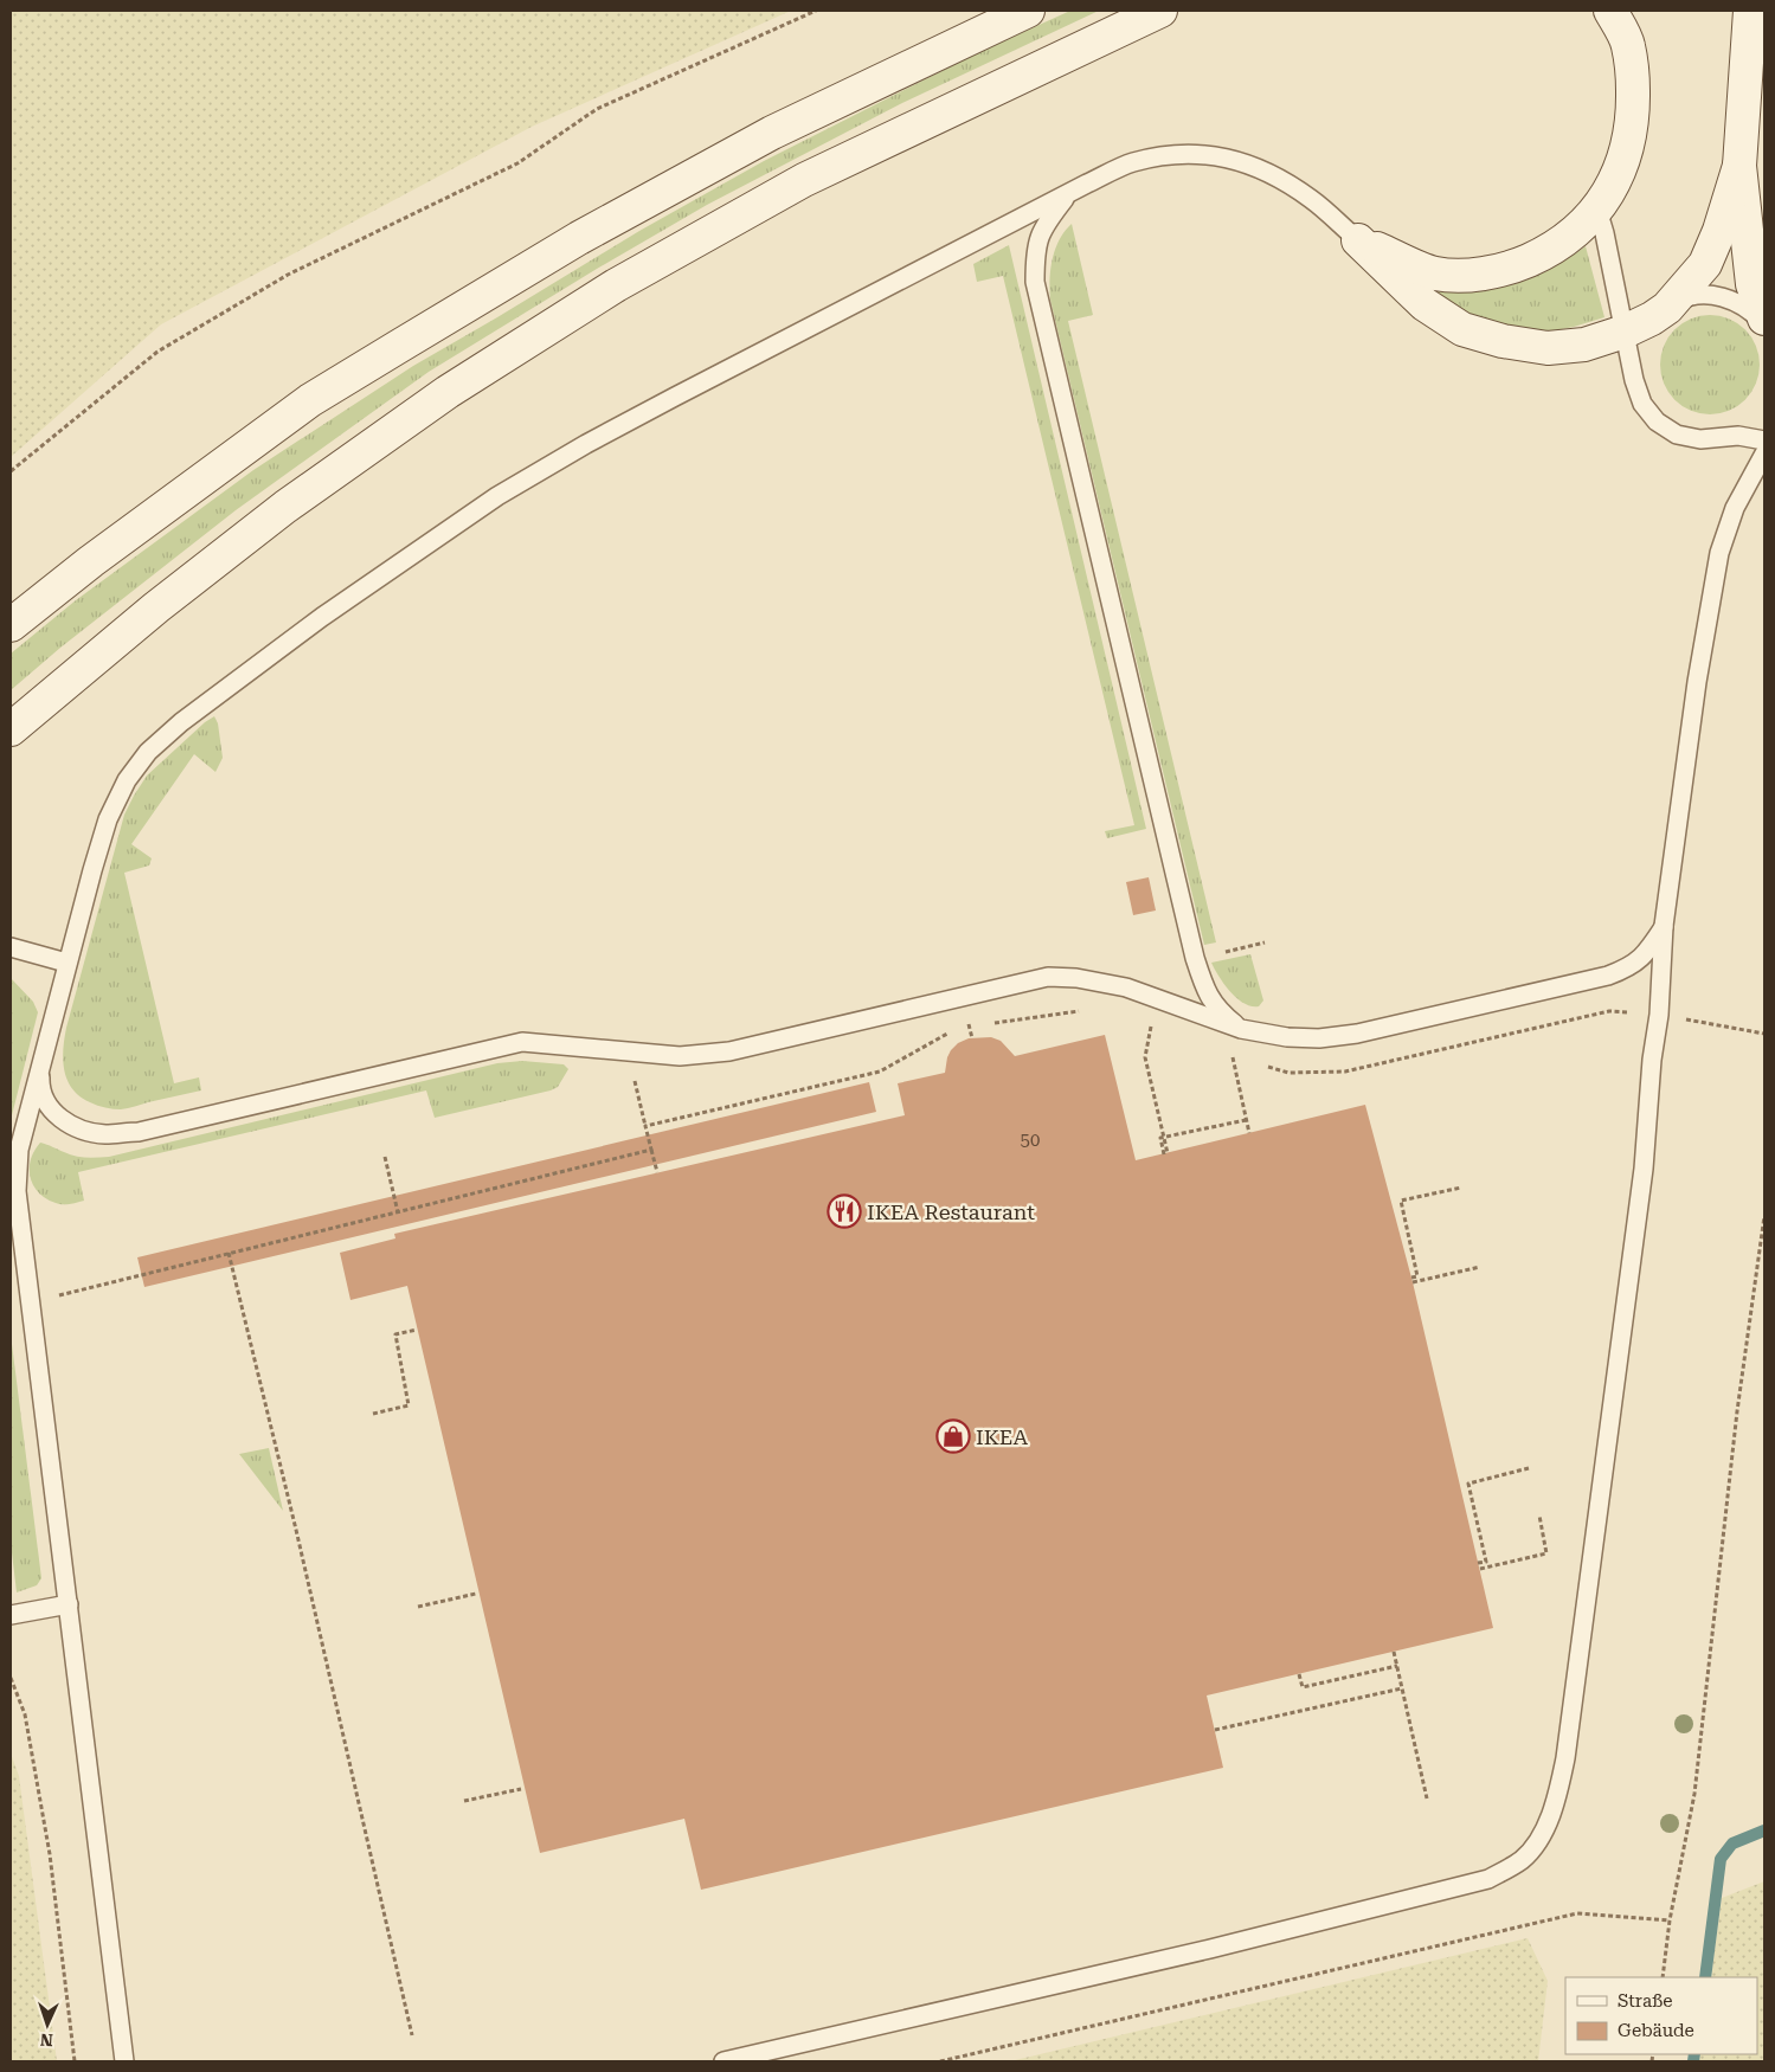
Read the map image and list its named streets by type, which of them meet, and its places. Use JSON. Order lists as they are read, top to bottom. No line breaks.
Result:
{"places":{"restaurant":["IKEA Restaurant"],"shop":["IKEA"]},"house_numbers":["50"],"legend":["Straße","Gebäude"],"north":"bottom"}
